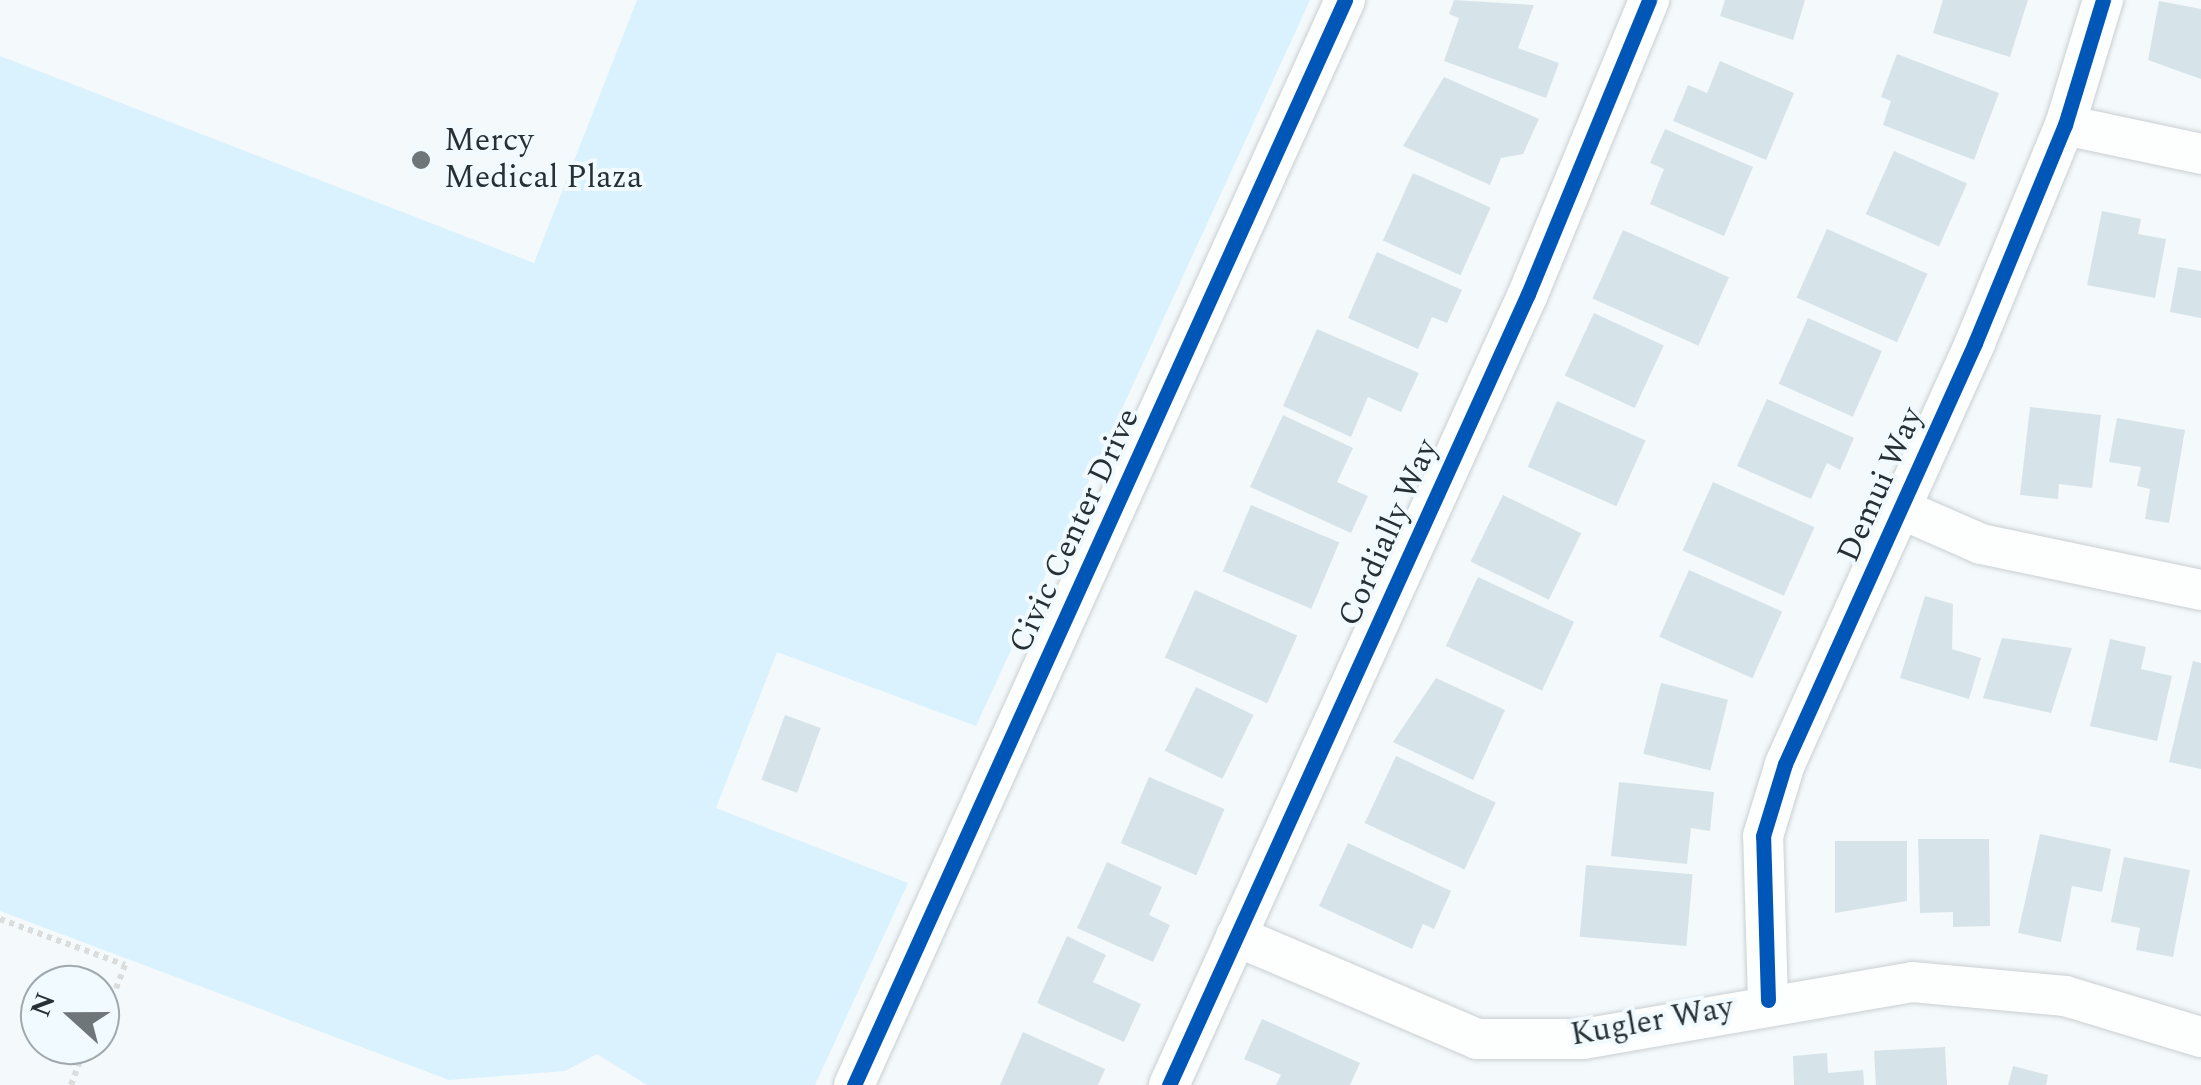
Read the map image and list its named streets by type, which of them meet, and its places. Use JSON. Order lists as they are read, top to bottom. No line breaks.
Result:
{"streets":{"street":["Demui Way","Civic Center Drive","Cordially Way","Kugler Way"]},"crossings":[["Demui Way","Kugler Way"],["Cordially Way","Kugler Way"]],"places":["Mercy Medical Plaza"],"north":"left"}
